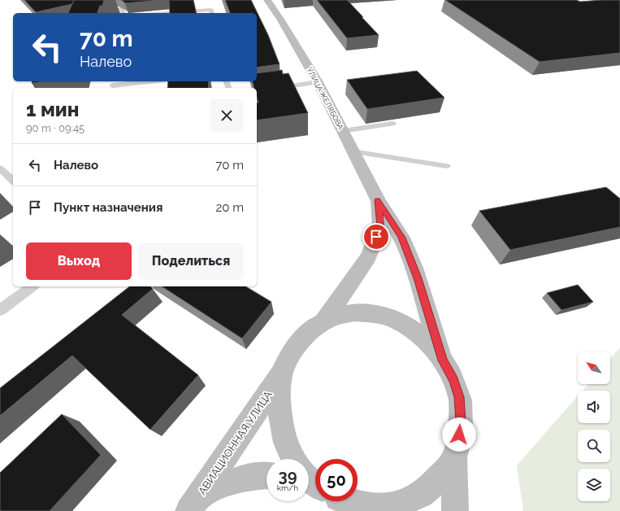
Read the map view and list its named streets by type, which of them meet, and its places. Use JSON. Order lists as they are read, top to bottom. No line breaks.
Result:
{"streets":{"main road":["УЛИЦА ЖЕЛЯБОВА","АВИАЦИОННАЯ УЛИЦА"]},"north":"top left","page":{"turn":["70 m","Налево"],"heading":["1 мин","90 m · 09:45"],"list":[{"name":"Налево","value":"70 m"},{"name":"Пункт назначения","value":"20 m"}],"buttons":["Выход","Поделиться"],"speed":"39 km/h","limit":"50"}}
